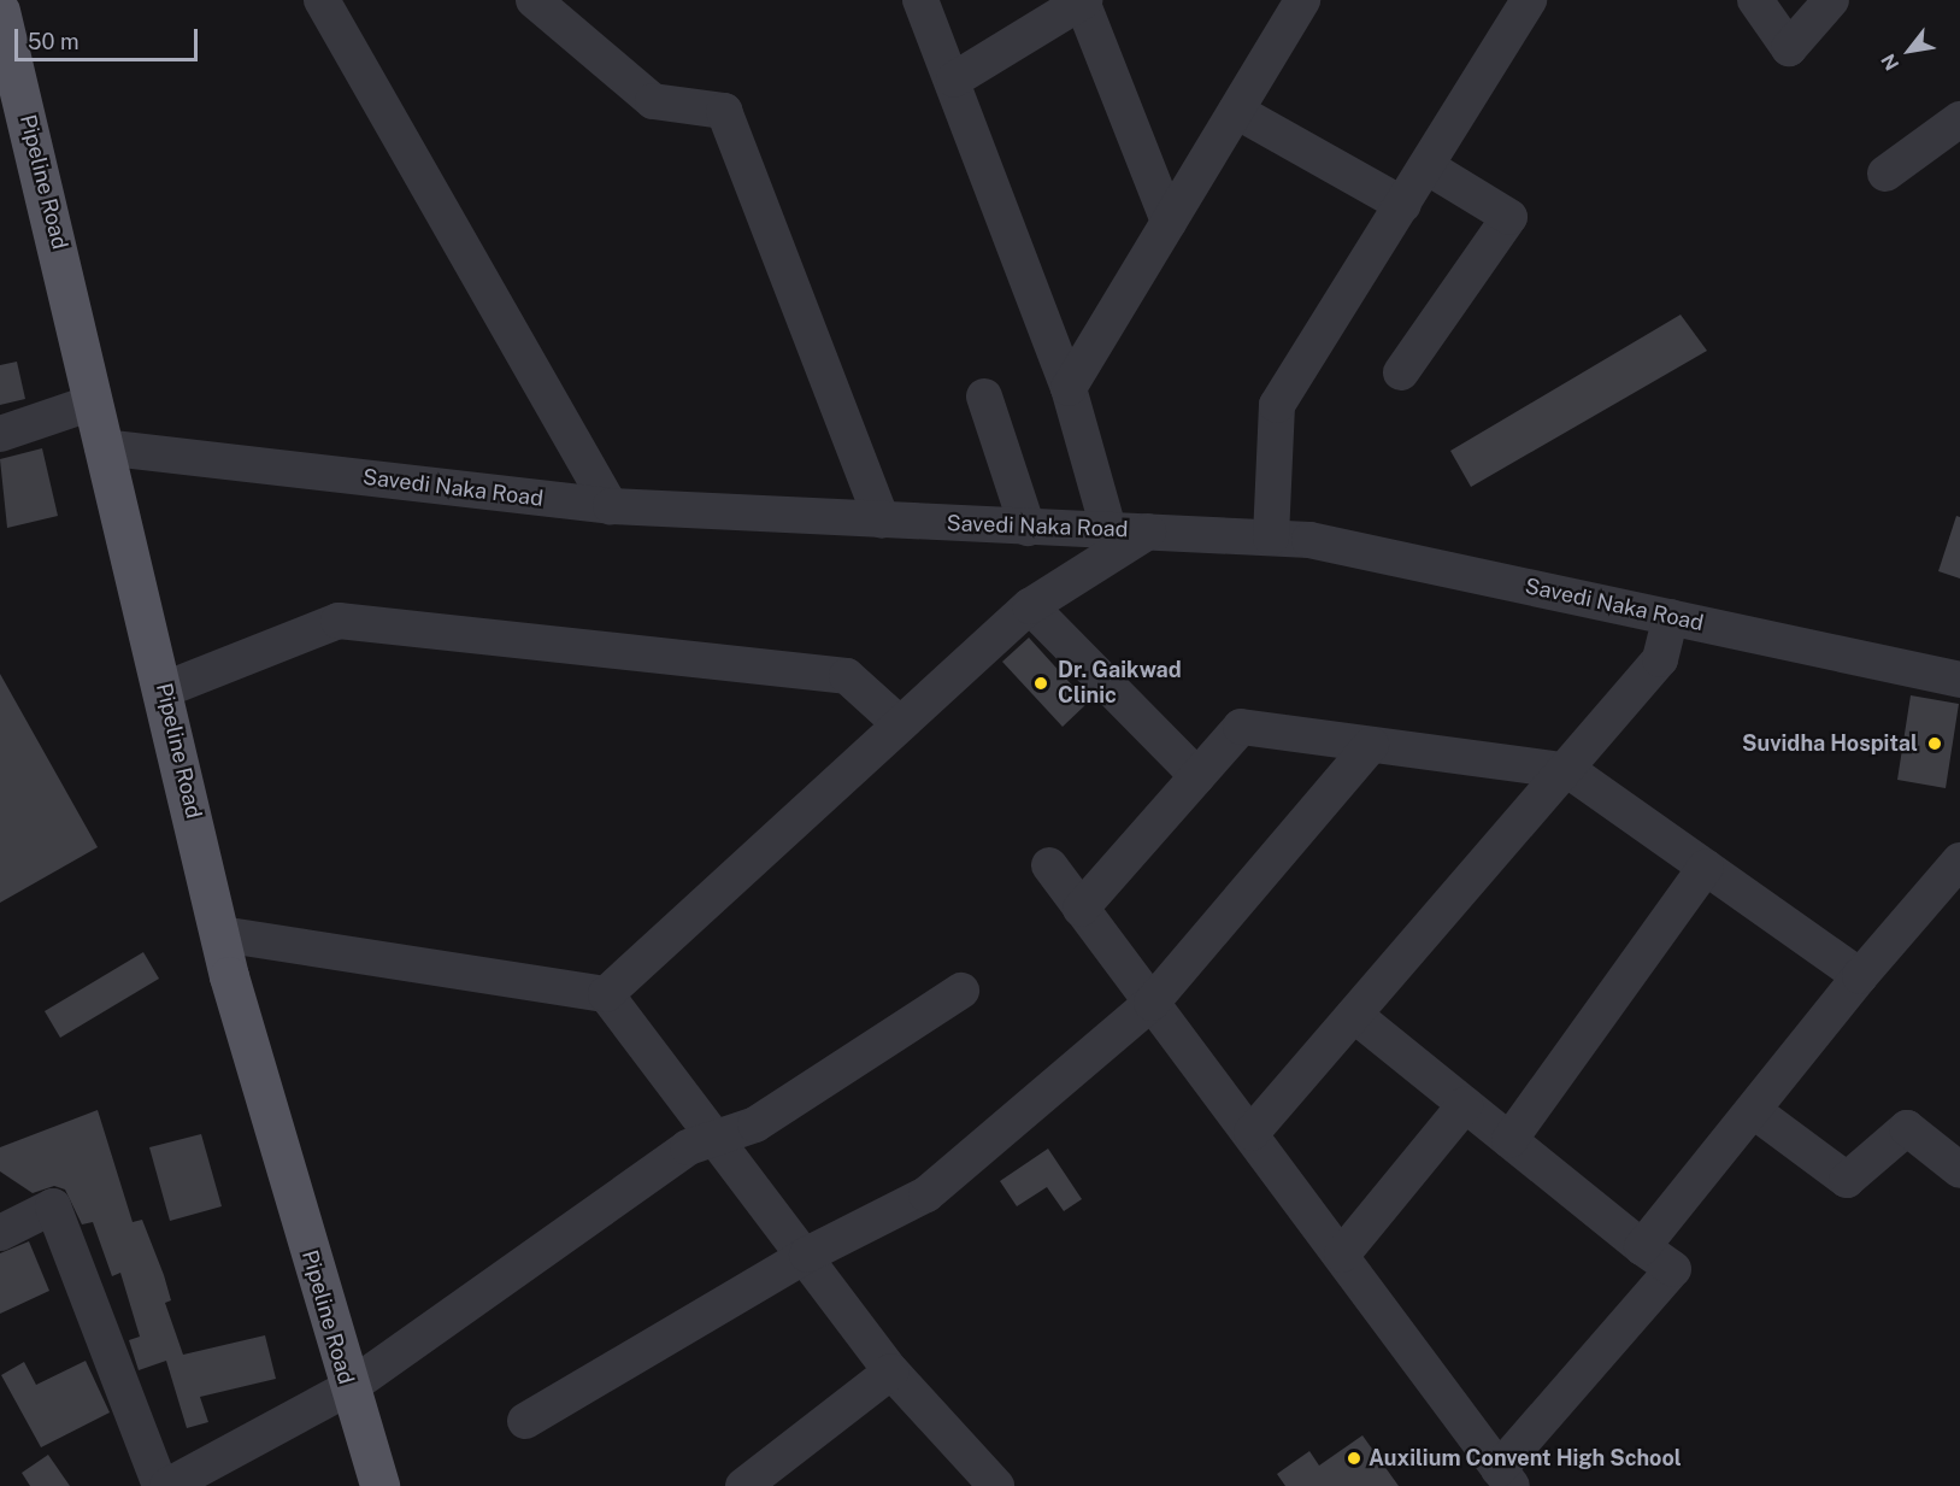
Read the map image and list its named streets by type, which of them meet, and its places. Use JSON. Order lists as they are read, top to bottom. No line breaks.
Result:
{"streets":{"main road":["Pipeline Road"],"street":["Savedi Naka Road"]},"crossings":[["Pipeline Road","Savedi Naka Road"]],"places":["Dr. Gaikwad Clinic","Suvidha Hospital","Auxilium Convent High School"],"scale_bar":"50 m","north":"bottom left"}
